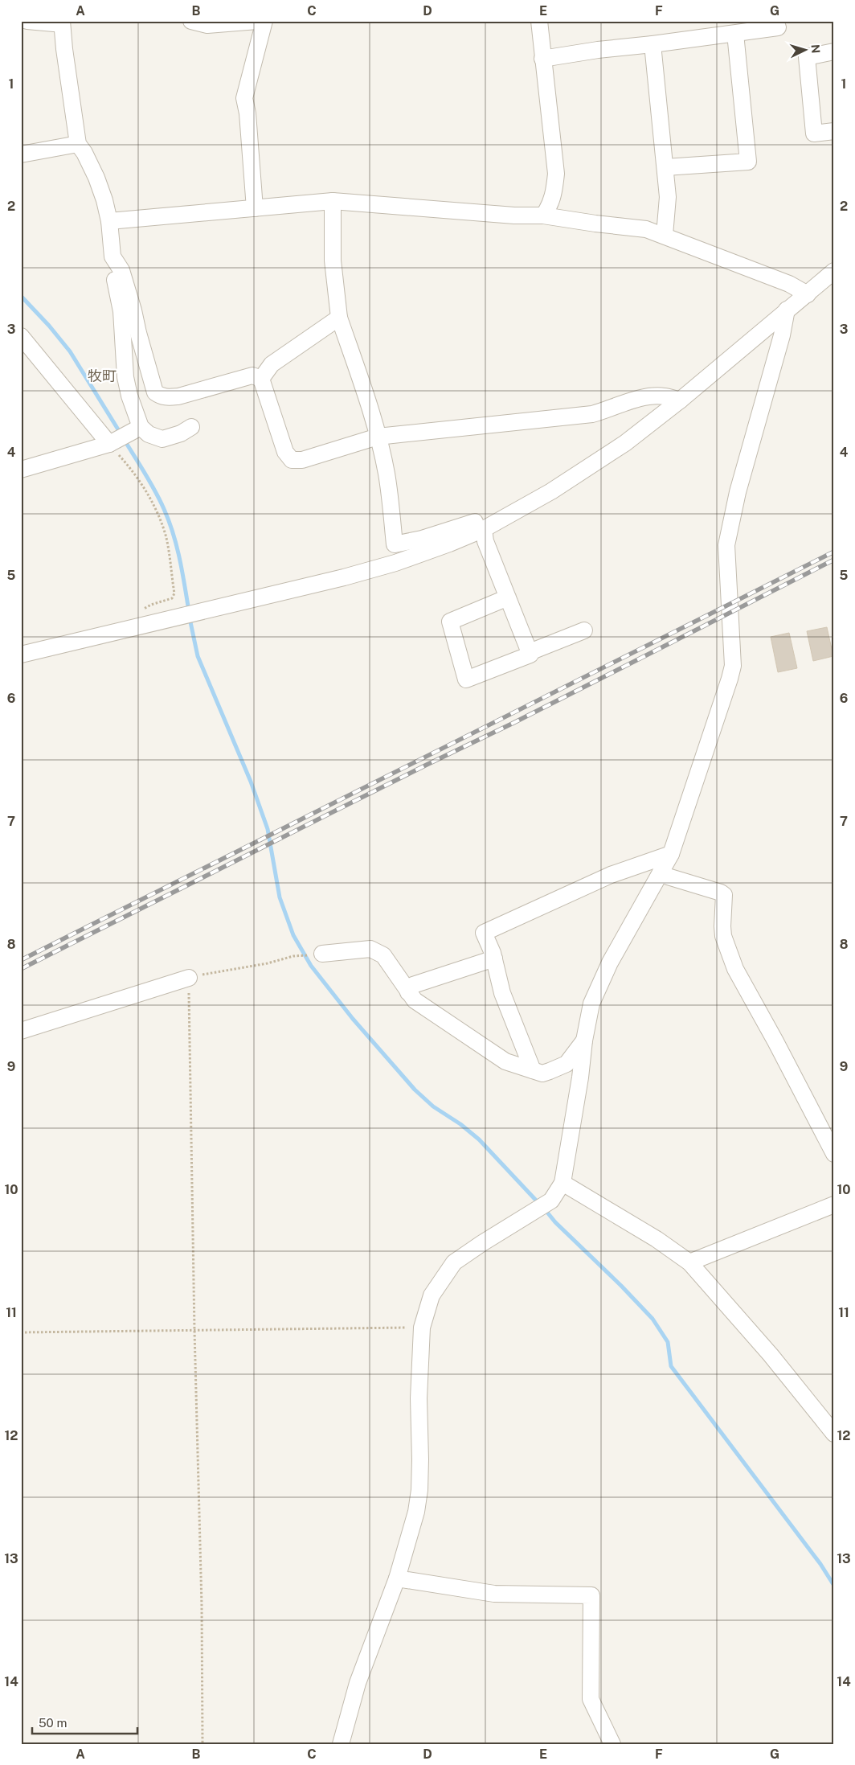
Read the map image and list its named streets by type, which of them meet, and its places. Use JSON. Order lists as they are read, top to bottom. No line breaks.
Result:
{"districts":["牧町"],"scale_bar":"50 m","north":"right","grid":{"columns":["A","B","C","D","E","F","G"],"rows":["1","2","3","4","5","6","7","8","9","10","11","12","13","14"]}}
